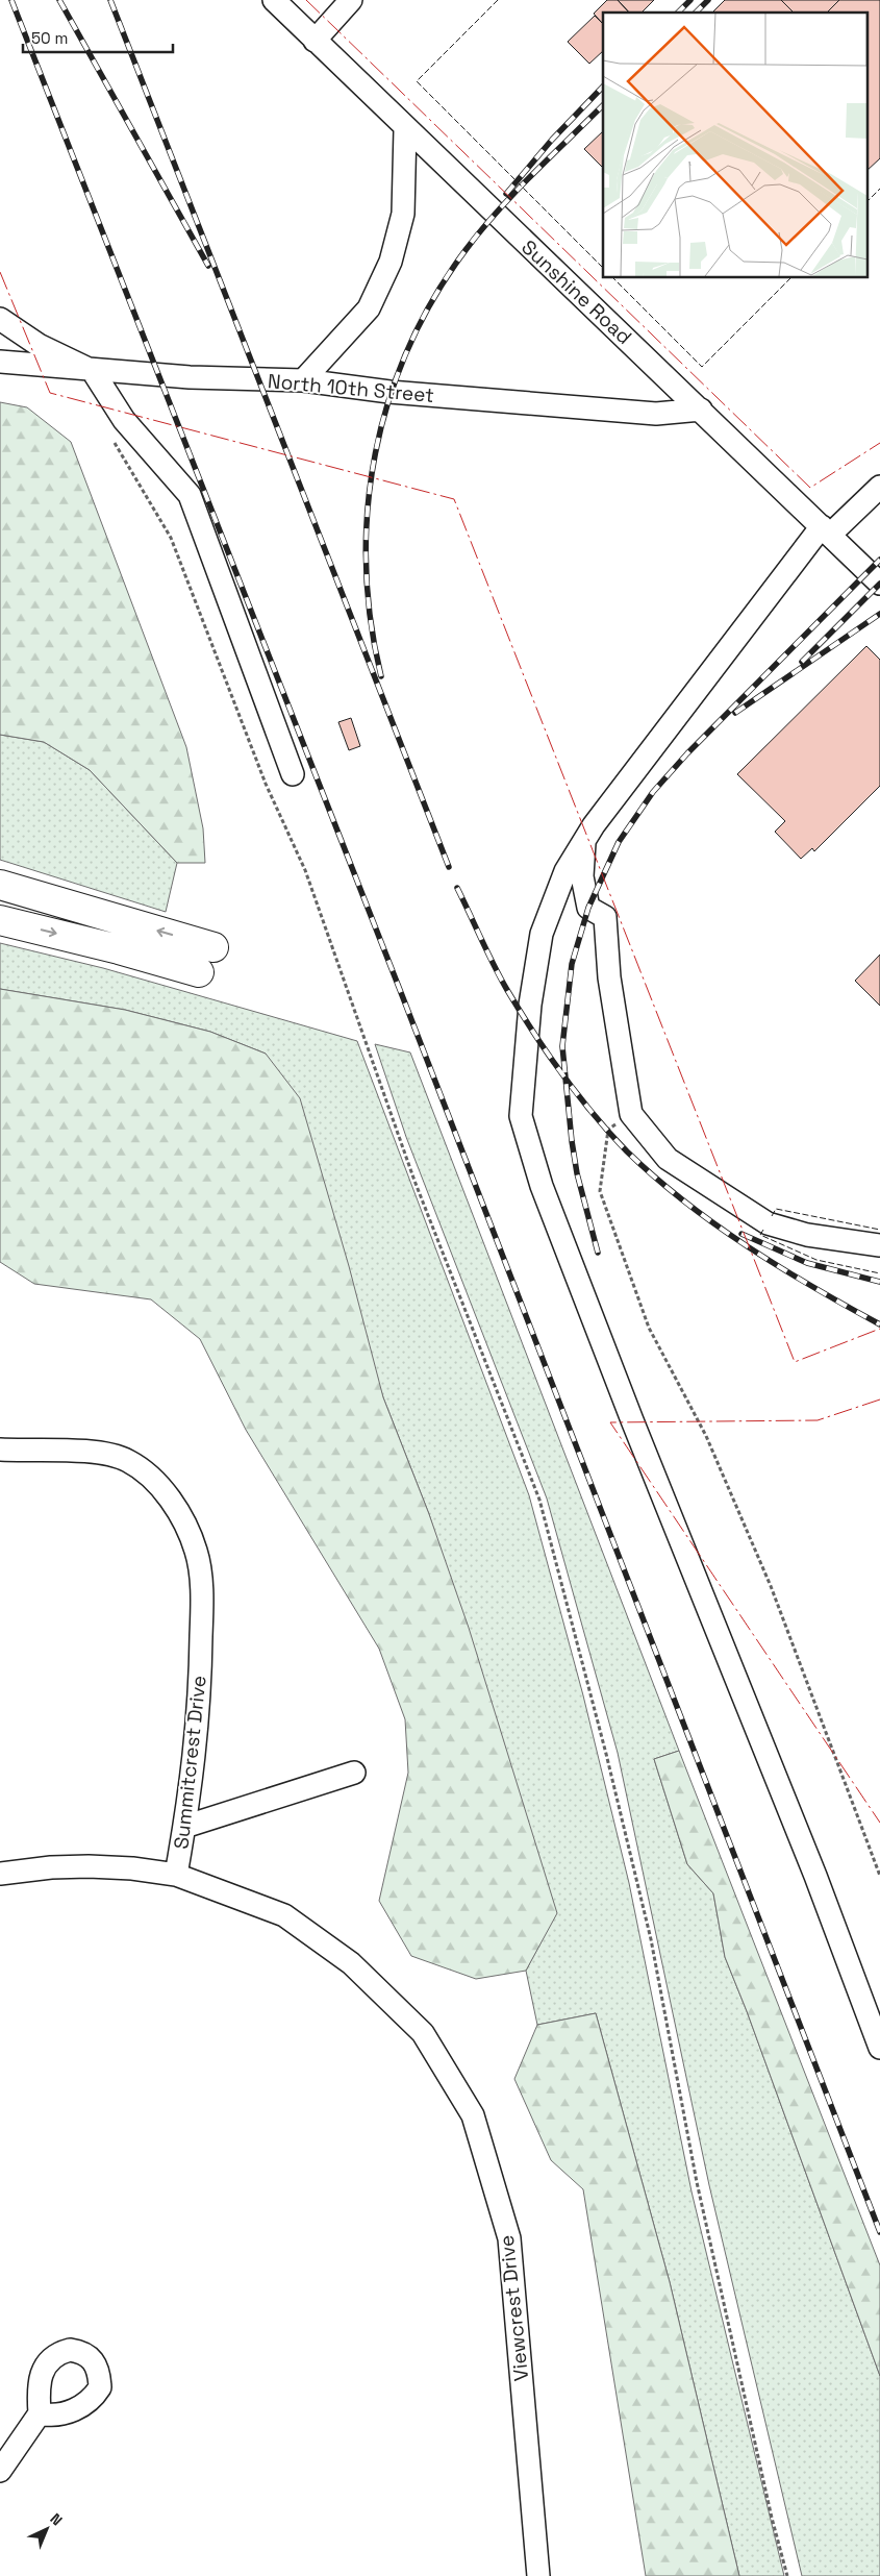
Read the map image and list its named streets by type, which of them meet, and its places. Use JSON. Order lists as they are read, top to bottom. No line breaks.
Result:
{"streets":{"street":["Sunshine Road","North 10th Street","Summitcrest Drive","Viewcrest Drive"]},"crossings":[["Sunshine Road","North 10th Street"],["Summitcrest Drive","Viewcrest Drive"]],"scale_bar":"50 m","north":"top right"}
